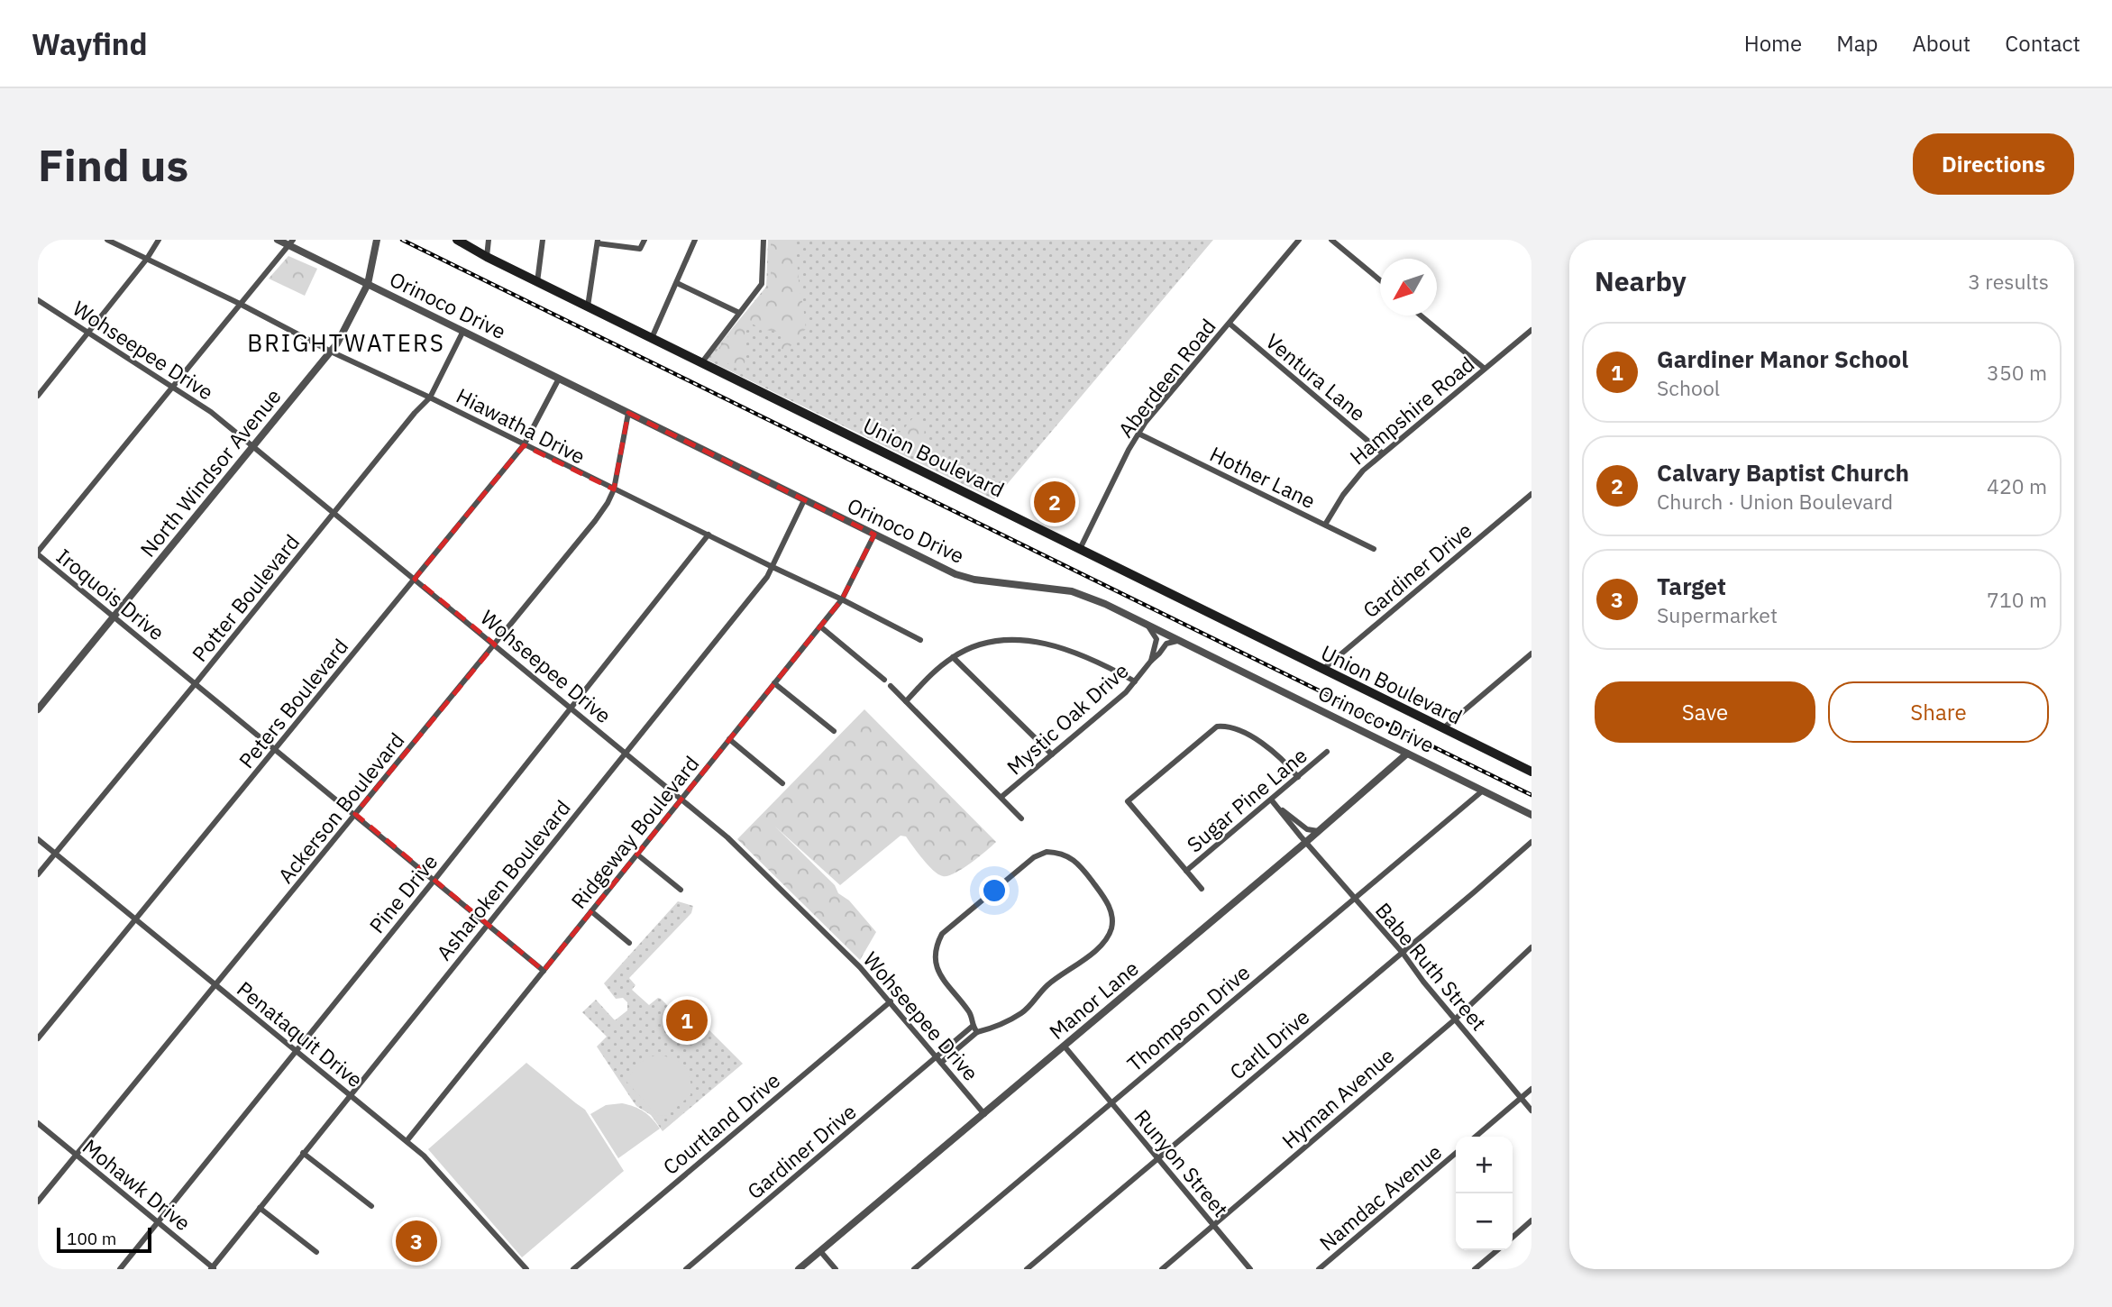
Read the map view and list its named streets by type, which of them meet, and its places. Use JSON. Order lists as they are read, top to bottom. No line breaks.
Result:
{"streets":{"main road":["Union Boulevard"],"street":["Orinoco Drive","Wohseepee Drive","Ventura Lane","Aberdeen Road","Hampshire Road","Hiawatha Drive","North Windsor Avenue","Hother Lane","Gardiner Drive","Iroquois Drive","Potter Boulevard","Peters Boulevard","Mystic Oak Drive","Sugar Pine Lane","Ackerson Boulevard","Ridgeway Boulevard","Asharoken Boulevard","Pine Drive","Babe Ruth Street","Manor Lane","Thompson Drive","Penataquit Drive","Carll Drive","Hyman Avenue","Courtland Drive","Runyon Street","Mohawk Drive","Namdac Avenue"]},"crossings":[["Orinoco Drive","North Windsor Avenue"],["Orinoco Drive","Potter Boulevard"],["Orinoco Drive","Peters Boulevard"],["Orinoco Drive","Mystic Oak Drive"],["Orinoco Drive","Ackerson Boulevard"],["Orinoco Drive","Ridgeway Boulevard"],["Orinoco Drive","Asharoken Boulevard"],["Orinoco Drive","Manor Lane"],["Orinoco Drive","Thompson Drive"],["Wohseepee Drive","North Windsor Avenue"],["Wohseepee Drive","Gardiner Drive"],["Wohseepee Drive","Potter Boulevard"],["Wohseepee Drive","Peters Boulevard"],["Wohseepee Drive","Ackerson Boulevard"],["Wohseepee Drive","Ridgeway Boulevard"],["Wohseepee Drive","Asharoken Boulevard"],["Wohseepee Drive","Pine Drive"],["Wohseepee Drive","Manor Lane"],["Wohseepee Drive","Courtland Drive"],["Ventura Lane","Aberdeen Road"],["Ventura Lane","Hampshire Road"],["Aberdeen Road","Union Boulevard"],["Aberdeen Road","Hother Lane"],["Hampshire Road","Hother Lane"],["Hiawatha Drive","North Windsor Avenue"],["Hiawatha Drive","Potter Boulevard"],["Hiawatha Drive","Peters Boulevard"],["Hiawatha Drive","Ackerson Boulevard"],["Hiawatha Drive","Ridgeway Boulevard"],["Hiawatha Drive","Asharoken Boulevard"],["Hiawatha Drive","Pine Drive"],["Union Boulevard","Gardiner Drive"],["North Windsor Avenue","Iroquois Drive"],["Iroquois Drive","Potter Boulevard"],["Iroquois Drive","Peters Boulevard"],["Iroquois Drive","Ackerson Boulevard"],["Iroquois Drive","Ridgeway Boulevard"],["Iroquois Drive","Asharoken Boulevard"],["Iroquois Drive","Pine Drive"],["Potter Boulevard","Penataquit Drive"],["Peters Boulevard","Penataquit Drive"],["Sugar Pine Lane","Babe Ruth Street"],["Ackerson Boulevard","Penataquit Drive"],["Ackerson Boulevard","Mohawk Drive"],["Ridgeway Boulevard","Penataquit Drive"],["Asharoken Boulevard","Penataquit Drive"],["Asharoken Boulevard","Mohawk Drive"],["Pine Drive","Penataquit Drive"],["Pine Drive","Mohawk Drive"],["Babe Ruth Street","Manor Lane"],["Babe Ruth Street","Thompson Drive"],["Babe Ruth Street","Carll Drive"],["Babe Ruth Street","Hyman Avenue"],["Babe Ruth Street","Namdac Avenue"],["Manor Lane","Runyon Street"],["Thompson Drive","Runyon Street"],["Carll Drive","Runyon Street"],["Hyman Avenue","Runyon Street"]],"districts":["BRIGHTWATERS"],"scale_bar":"100 m","north":"bottom left","page":{"header":"Wayfind","nav":["Home","Map","About","Contact"],"buttons":["Directions",["Save","Share"]],"title":"Find us","heading":["Nearby","3 results"],"list":[{"mark":"1","name":"Gardiner Manor School","note":"School","value":"350 m"},{"mark":"2","name":"Calvary Baptist Church","note":"Church · Union Boulevard","value":"420 m"},{"mark":"3","name":"Target","note":"Supermarket","value":"710 m"}],"pins":["2","1","3"],"map_buttons":["+","−"],"scale":"100 m"}}
